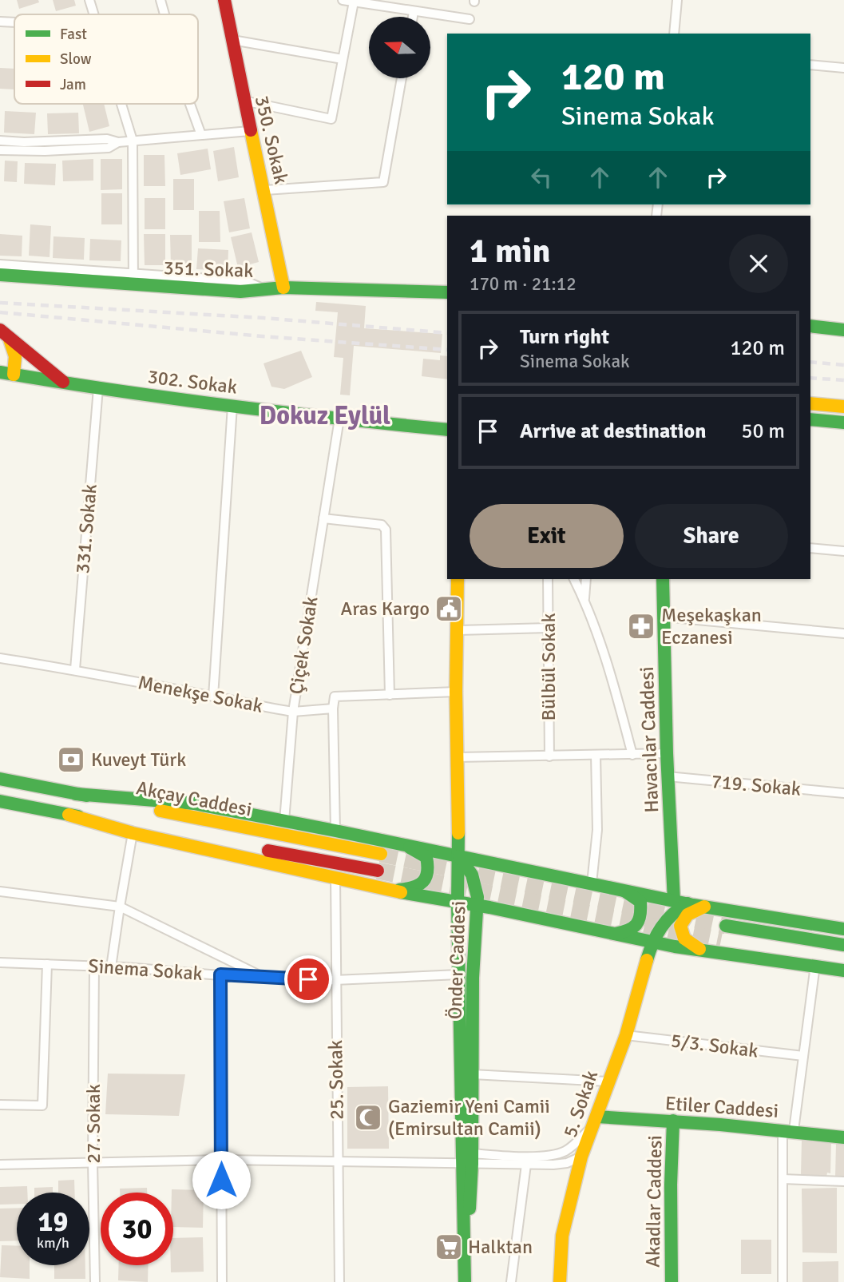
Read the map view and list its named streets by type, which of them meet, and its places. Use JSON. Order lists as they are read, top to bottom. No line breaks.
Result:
{"streets":{"main road":["350. Sokak","351. Sokak","302. Sokak","Havacılar Caddesi","Akçay Caddesi","Önder Caddesi","5. Sokak","Etiler Caddesi","Akadlar Caddesi"],"street":["331. Sokak","Çiçek Sokak","Bülbül Sokak","Menekşe Sokak","719. Sokak","Sinema Sokak","5/3. Sokak","25. Sokak","27. Sokak"]},"crossings":[["350. Sokak","351. Sokak"],["302. Sokak","331. Sokak"],["302. Sokak","Çiçek Sokak"],["331. Sokak","Menekşe Sokak"],["Çiçek Sokak","Menekşe Sokak"],["Havacılar Caddesi","719. Sokak"],["Önder Caddesi","Sinema Sokak"],["Sinema Sokak","25. Sokak"],["Sinema Sokak","27. Sokak"],["5/3. Sokak","5. Sokak"],["5. Sokak","Etiler Caddesi"],["Etiler Caddesi","Akadlar Caddesi"]],"districts":["Dokuz Eylül"],"places":{"public building":["Aras Kargo"],"pharmacy":["Meşekaşkan Eczanesi"],"bank":["Kuveyt Türk"],"mosque":["Gaziemir Yeni Camii (Emirsultan Camii)"],"supermarket":["Halktan"]},"legend":["Fast","Slow","Jam"],"north":"left","page":{"turn":["120 m","Sinema Sokak"],"heading":["1 min","170 m · 21:12"],"list":[{"name":"Turn right","note":"Sinema Sokak","value":"120 m"},{"name":"Arrive at destination","value":"50 m"}],"buttons":["Exit","Share"],"speed":"19 km/h","limit":"30"}}
